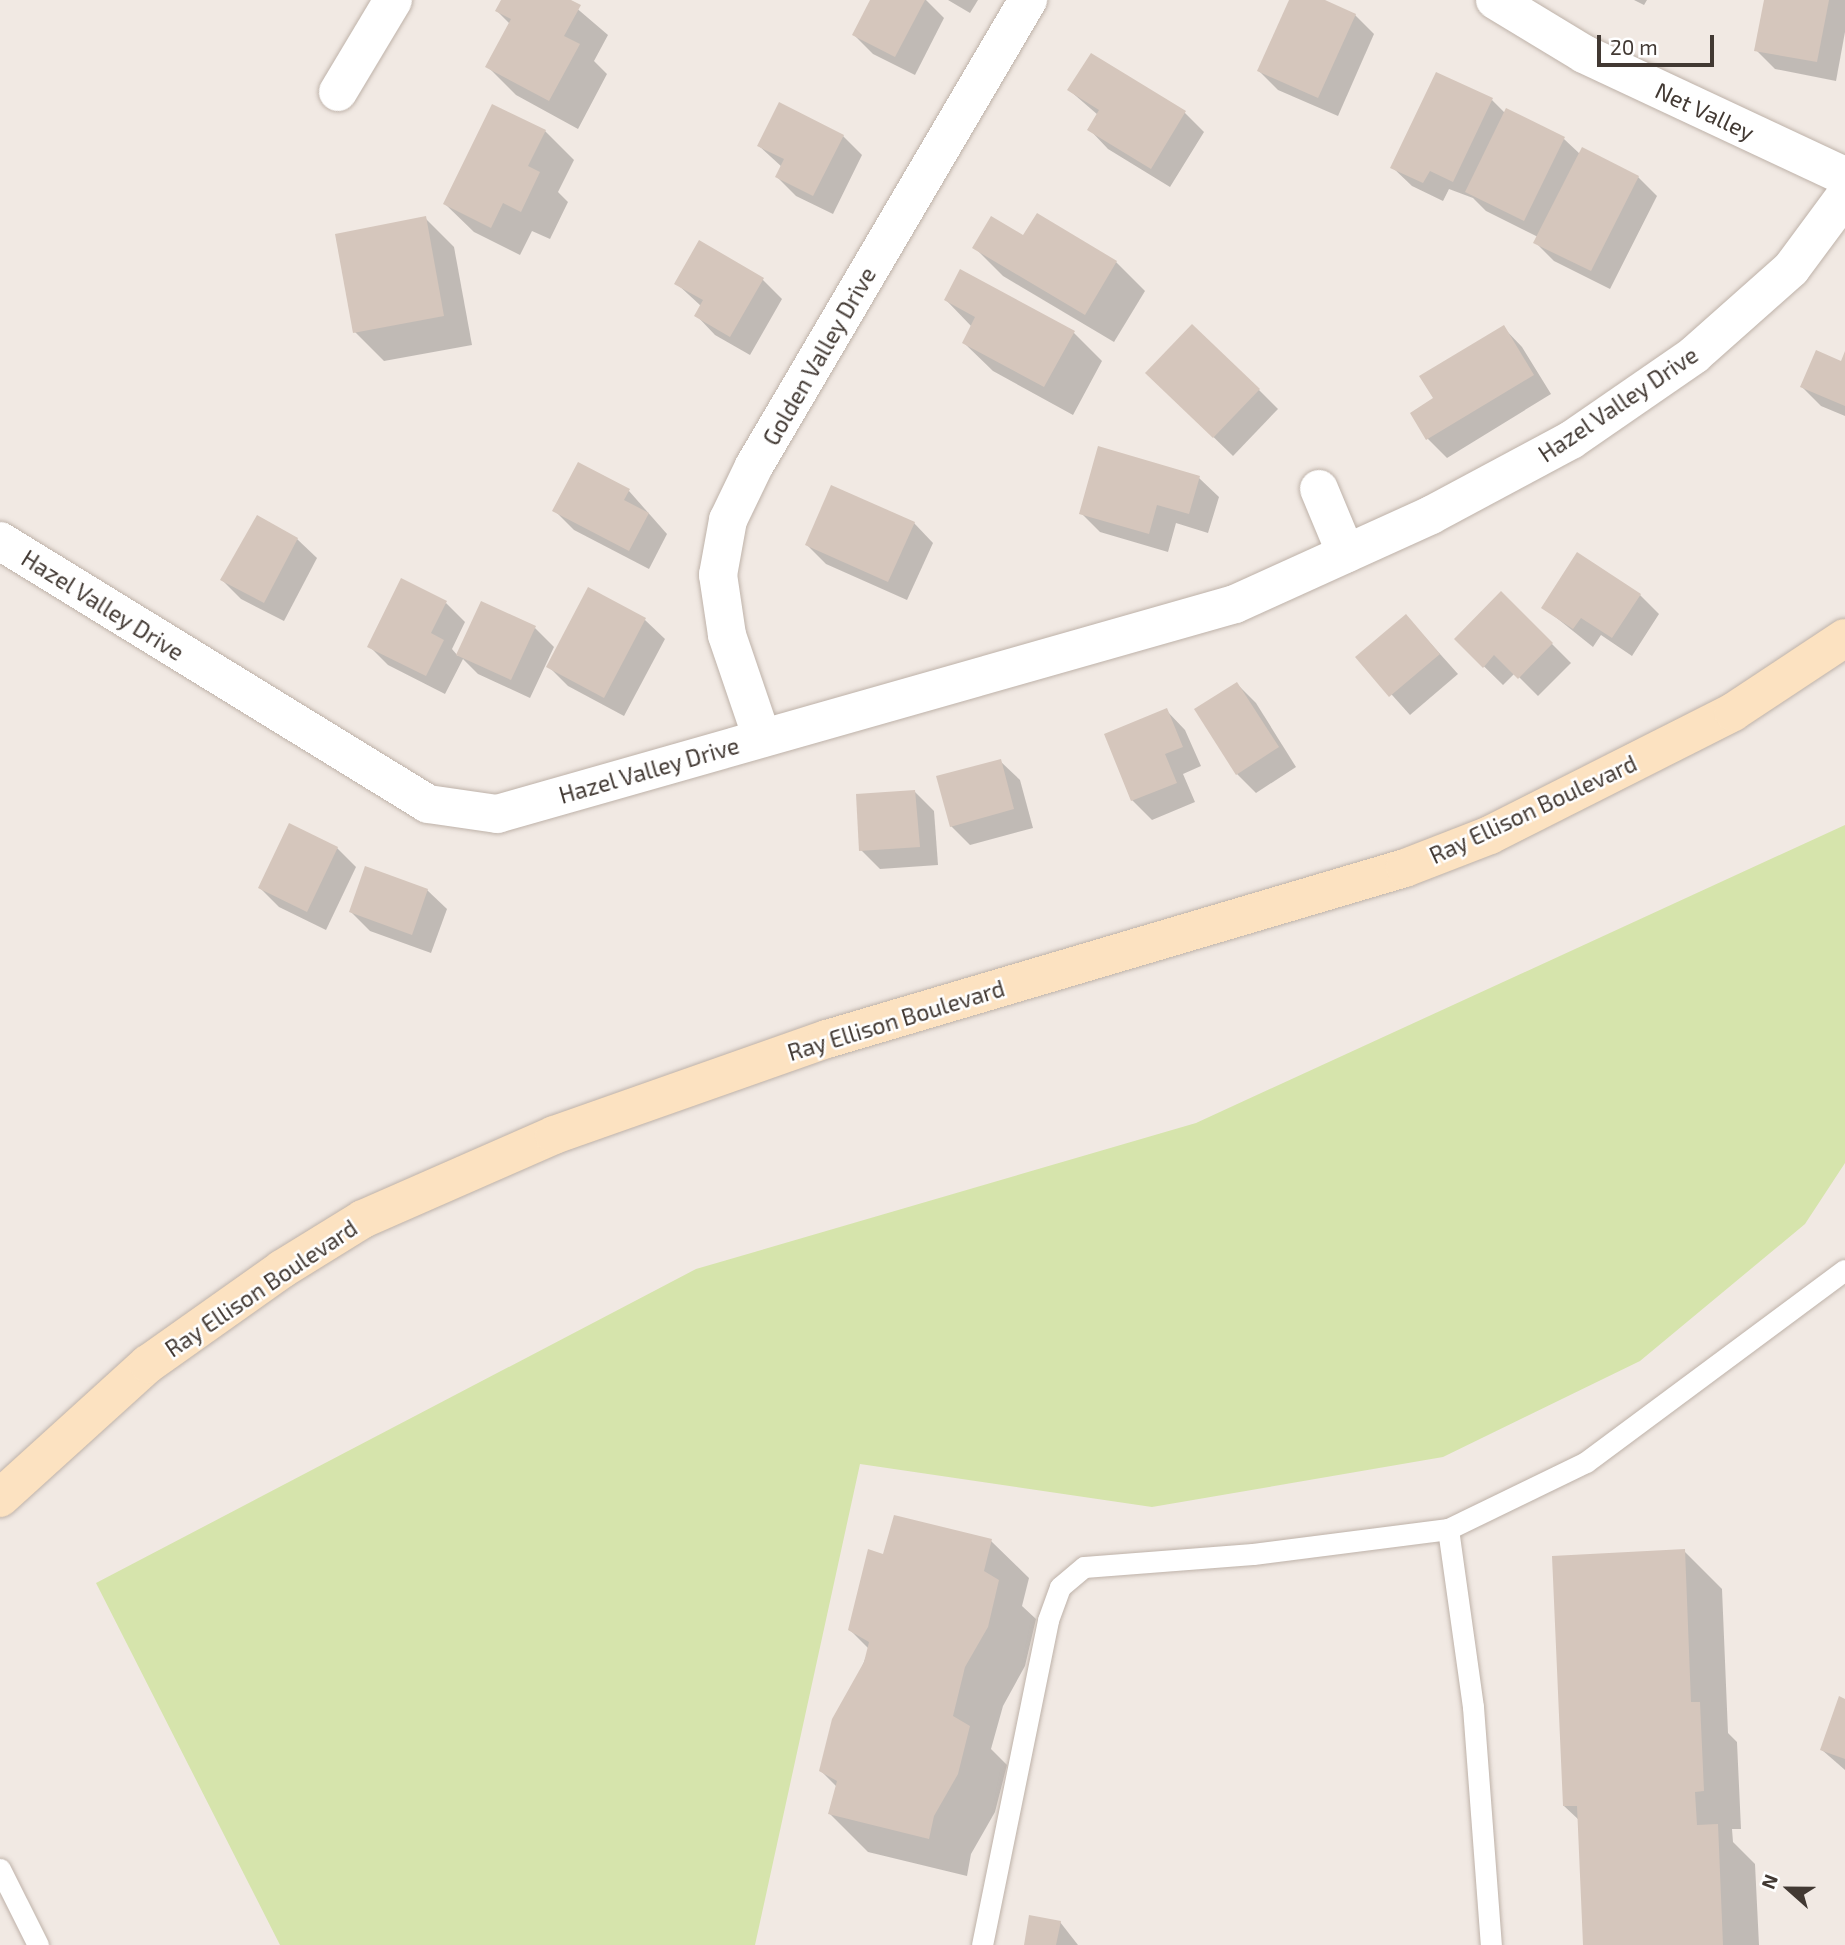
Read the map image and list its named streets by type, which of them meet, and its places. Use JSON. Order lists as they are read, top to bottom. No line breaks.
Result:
{"streets":{"main road":["Ray Ellison Boulevard"],"street":["Net Valley","Golden Valley Drive","Hazel Valley Drive"]},"crossings":[["Golden Valley Drive","Hazel Valley Drive"]],"scale_bar":"20 m","north":"left"}
